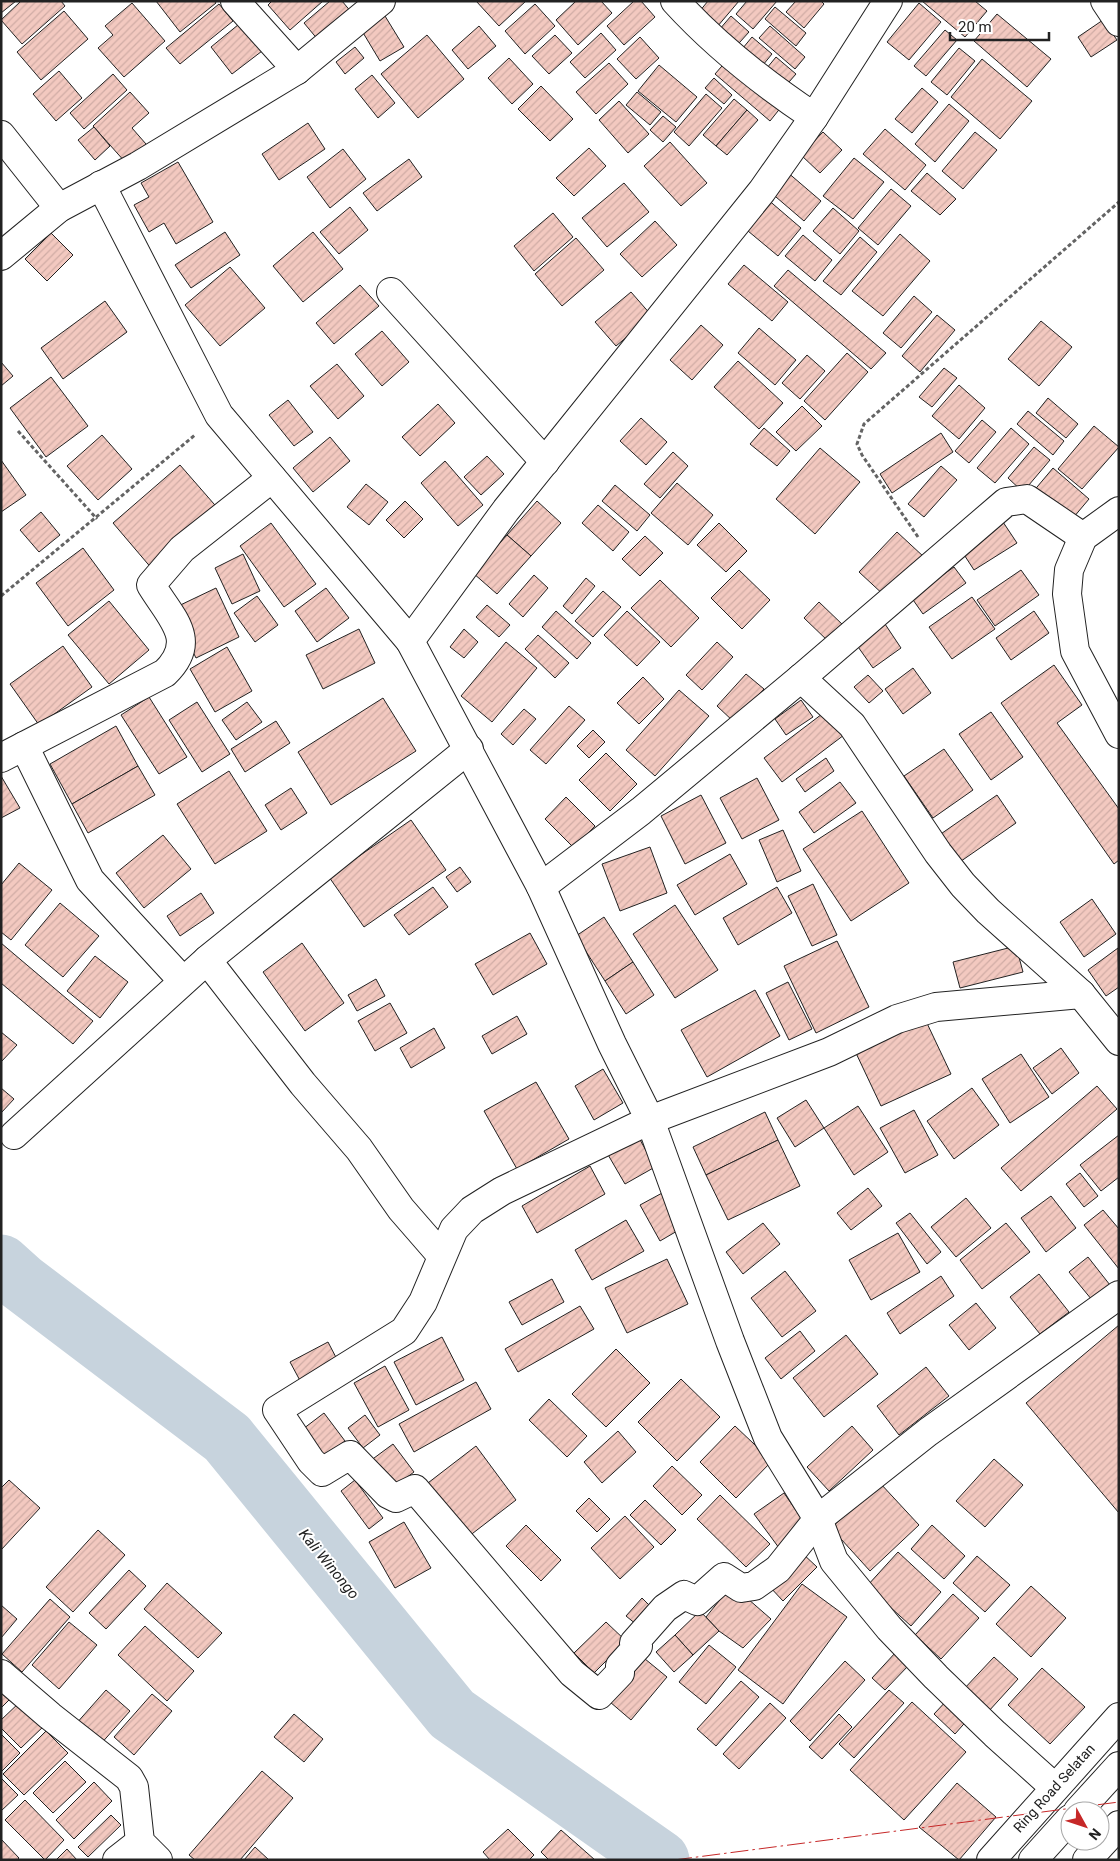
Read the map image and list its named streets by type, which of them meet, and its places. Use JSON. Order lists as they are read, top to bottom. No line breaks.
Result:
{"streets":{"main road":["Ring Road Selatan"]},"water":["Kali Winongo"],"scale_bar":"20 m","north":"bottom right"}
